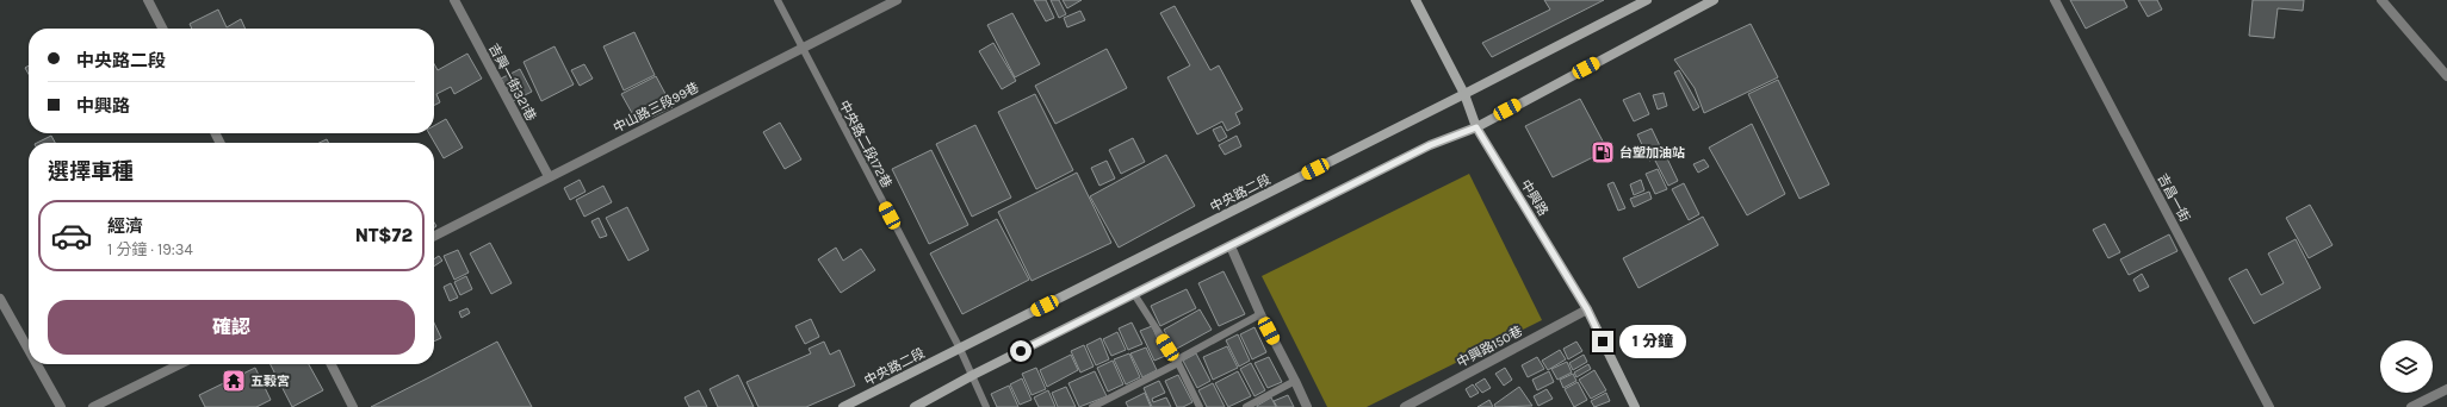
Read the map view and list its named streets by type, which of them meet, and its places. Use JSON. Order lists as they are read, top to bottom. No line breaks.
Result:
{"streets":{"street":["吉興一街321巷","中山路三段99巷","中央路二段","中興路","吉昌一街","中興路150巷"],"lane":["中央路二段172巷"]},"crossings":[["吉興一街321巷","中山路三段99巷"],["中山路三段99巷","中央路二段172巷"],["中央路二段172巷","中央路二段"],["中央路二段","中興路"],["中興路","中興路150巷"]],"places":{"fuel station":["台塑加油站"],"temple":["五榖宮"]},"page":{"banner":["中央路二段","中興路"],"heading":"選擇車種","list":[{"name":"經濟","note":"1 分鐘 · 19:34","value":"NT$72"}],"buttons":"確認","bubble":"1 分鐘"}}
